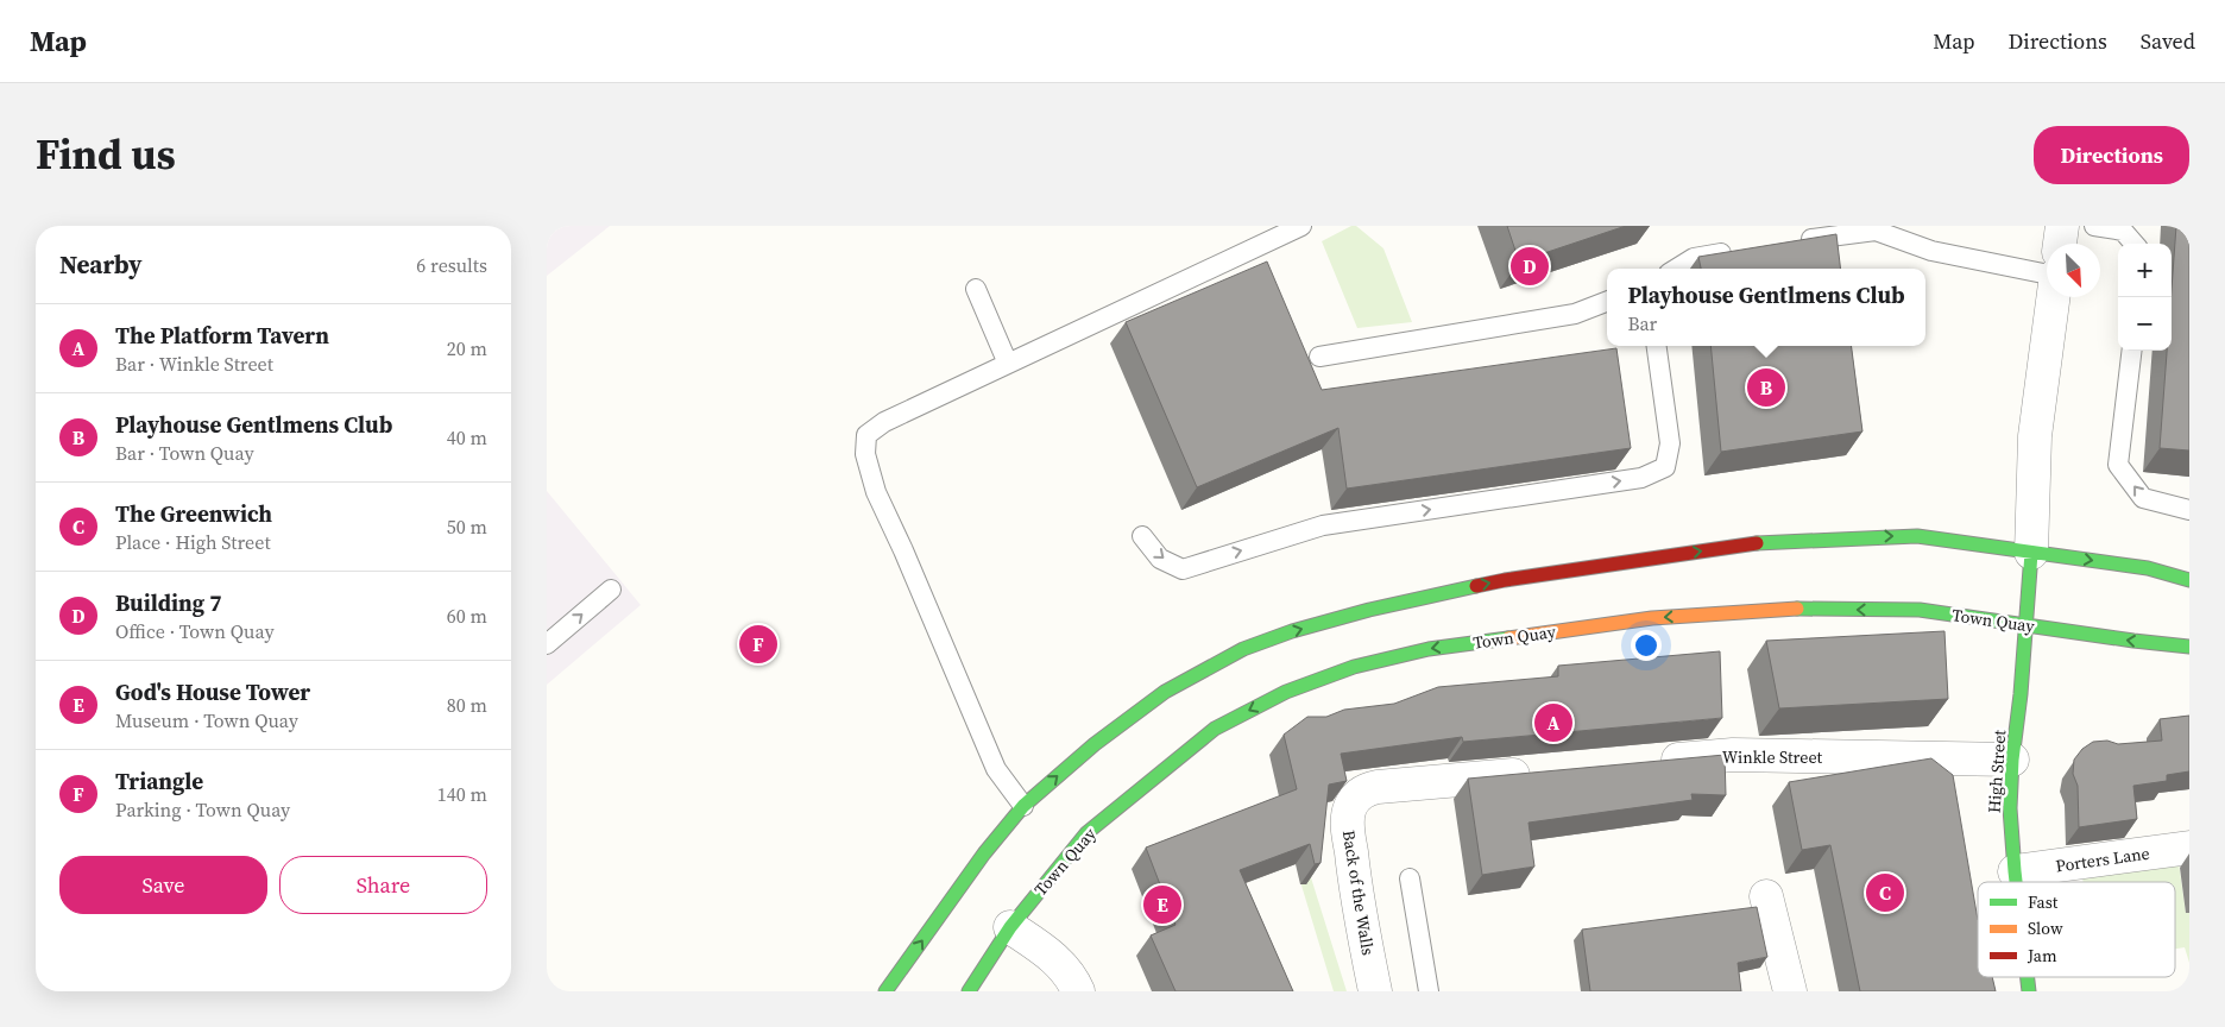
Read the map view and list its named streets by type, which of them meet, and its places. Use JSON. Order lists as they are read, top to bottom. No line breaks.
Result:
{"streets":{"main road":["Town Quay","High Street"],"street":["Winkle Street","Porters Lane","Back of the Walls"]},"crossings":[["Town Quay","High Street"],["Winkle Street","High Street"],["High Street","Porters Lane"]],"legend":["Fast","Slow","Jam"],"north":"bottom right","page":{"header":"Map","nav":["Map","Directions","Saved"],"title":"Find us","buttons":["Directions",["Save","Share"]],"heading":["Nearby","6 results"],"map_buttons":["+","−"],"pins":["D","B","F","A","C","E"],"popup":["Playhouse Gentlmens Club","Bar"],"list":[{"mark":"A","name":"The Platform Tavern","note":"Bar · Winkle Street","value":"20 m"},{"mark":"B","name":"Playhouse Gentlmens Club","note":"Bar · Town Quay","value":"40 m"},{"mark":"C","name":"The Greenwich","note":"Place · High Street","value":"50 m"},{"mark":"D","name":"Building 7","note":"Office · Town Quay","value":"60 m"},{"mark":"E","name":"God's House Tower","note":"Museum · Town Quay","value":"80 m"},{"mark":"F","name":"Triangle","note":"Parking · Town Quay","value":"140 m"}]}}
